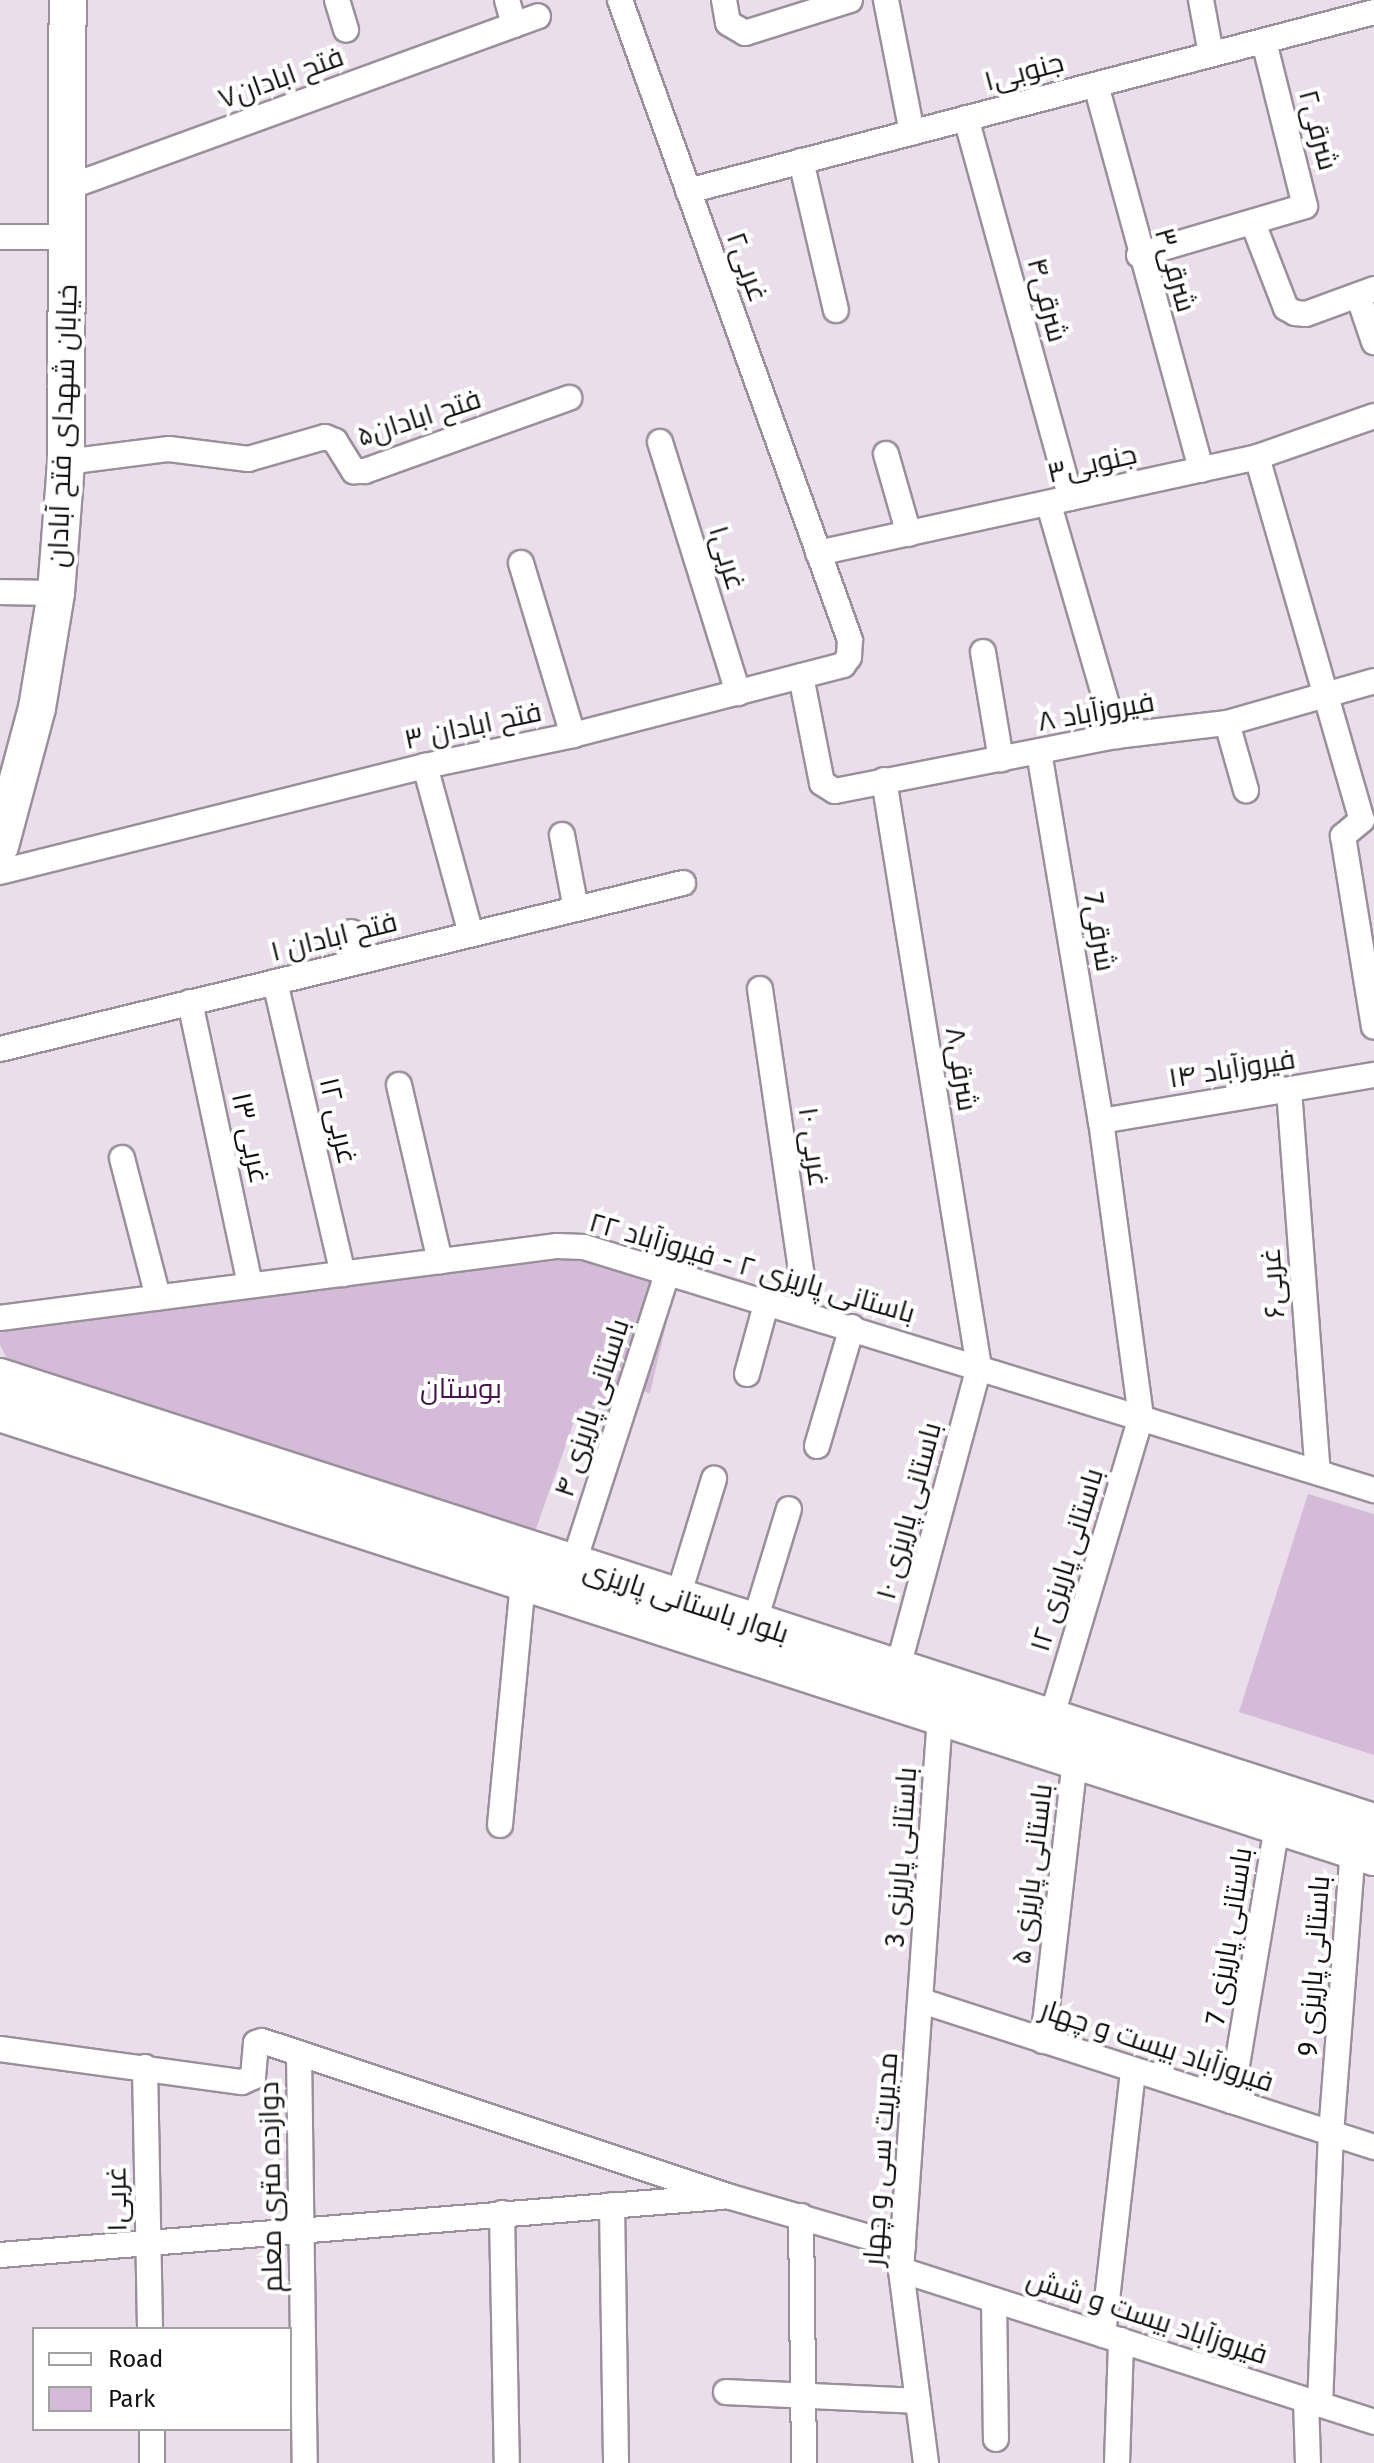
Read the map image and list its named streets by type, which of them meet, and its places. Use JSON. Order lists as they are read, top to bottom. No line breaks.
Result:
{"streets":{"main road":["خیابان شهدای فتح آبادان","بلوار باستانی پاریزی"],"street":["جنوبی۱","فتح ابادان۷","شرقی۲","غربی۲","شرقی۳","شرقی۴","فتح ابادان۵","جنوبی۳","غربی۱","فیروزآباد ۸","فتح ابادان ۳","شرقی7","فتح ابادان ۱","شرقی۸","فیروزآباد ۱۴","غربی ۱۲","غربی ۱۳","غربی ۱۰","باستانی پاریزی ۲ - فیروزآباد ۲۲","غربی۶","باستانی پاریزی ۴","باستانی پاریزی ۱۰","باستانی پاریزی ۱۲","باستانی پاریزی 3","باستانی پاریزی ۵","باستانی پاریزی 7","باستانی پاریزی 9","فیروزآباد بیست و چهار","مدیریت سی و چهار","دوازده متری معلم","فیروزآباد بیست و شش"]},"crossings":[["جنوبی۱","شرقی۲"],["جنوبی۱","غربی۲"],["جنوبی۱","شرقی۳"],["جنوبی۱","شرقی۴"],["فتح ابادان۷","خیابان شهدای فتح آبادان"],["شرقی۲","شرقی۳"],["غربی۲","جنوبی۳"],["غربی۲","فتح ابادان ۳"],["شرقی۳","جنوبی۳"],["شرقی۴","جنوبی۳"],["فتح ابادان۵","خیابان شهدای فتح آبادان"],["جنوبی۳","فتح ابادان ۳"],["غربی۱","فتح ابادان ۳"],["غربی۱","فیروزآباد بیست و شش"],["فیروزآباد ۸","فتح ابادان ۳"],["فیروزآباد ۸","شرقی7"],["فیروزآباد ۸","شرقی۸"],["شرقی7","فیروزآباد ۱۴"],["شرقی7","باستانی پاریزی ۲ - فیروزآباد ۲۲"],["شرقی7","باستانی پاریزی ۱۲"],["فتح ابادان ۱","غربی ۱۲"],["فتح ابادان ۱","غربی ۱۳"],["شرقی۸","باستانی پاریزی ۲ - فیروزآباد ۲۲"],["شرقی۸","باستانی پاریزی ۱۰"],["فیروزآباد ۱۴","غربی۶"],["غربی ۱۲","باستانی پاریزی ۲ - فیروزآباد ۲۲"],["غربی ۱۳","باستانی پاریزی ۲ - فیروزآباد ۲۲"],["غربی ۱۰","باستانی پاریزی ۲ - فیروزآباد ۲۲"],["باستانی پاریزی ۲ - فیروزآباد ۲۲","غربی۶"],["باستانی پاریزی ۲ - فیروزآباد ۲۲","باستانی پاریزی ۴"],["باستانی پاریزی ۲ - فیروزآباد ۲۲","باستانی پاریزی ۱۰"],["باستانی پاریزی ۲ - فیروزآباد ۲۲","باستانی پاریزی ۱۲"],["باستانی پاریزی ۴","بلوار باستانی پاریزی"],["باستانی پاریزی ۱۰","بلوار باستانی پاریزی"],["باستانی پاریزی ۱۲","بلوار باستانی پاریزی"],["بلوار باستانی پاریزی","باستانی پاریزی 3"],["بلوار باستانی پاریزی","باستانی پاریزی ۵"],["بلوار باستانی پاریزی","باستانی پاریزی 7"],["بلوار باستانی پاریزی","باستانی پاریزی 9"],["باستانی پاریزی 3","فیروزآباد بیست و چهار"],["باستانی پاریزی 3","مدیریت سی و چهار"],["باستانی پاریزی ۵","فیروزآباد بیست و چهار"],["باستانی پاریزی 7","فیروزآباد بیست و چهار"],["باستانی پاریزی 9","فیروزآباد بیست و چهار"],["باستانی پاریزی 9","فیروزآباد بیست و شش"],["فیروزآباد بیست و چهار","مدیریت سی و چهار"],["مدیریت سی و چهار","فیروزآباد بیست و شش"],["دوازده متری معلم","فیروزآباد بیست و شش"]],"parks":["بوستان"],"legend":["Road","Park"]}
